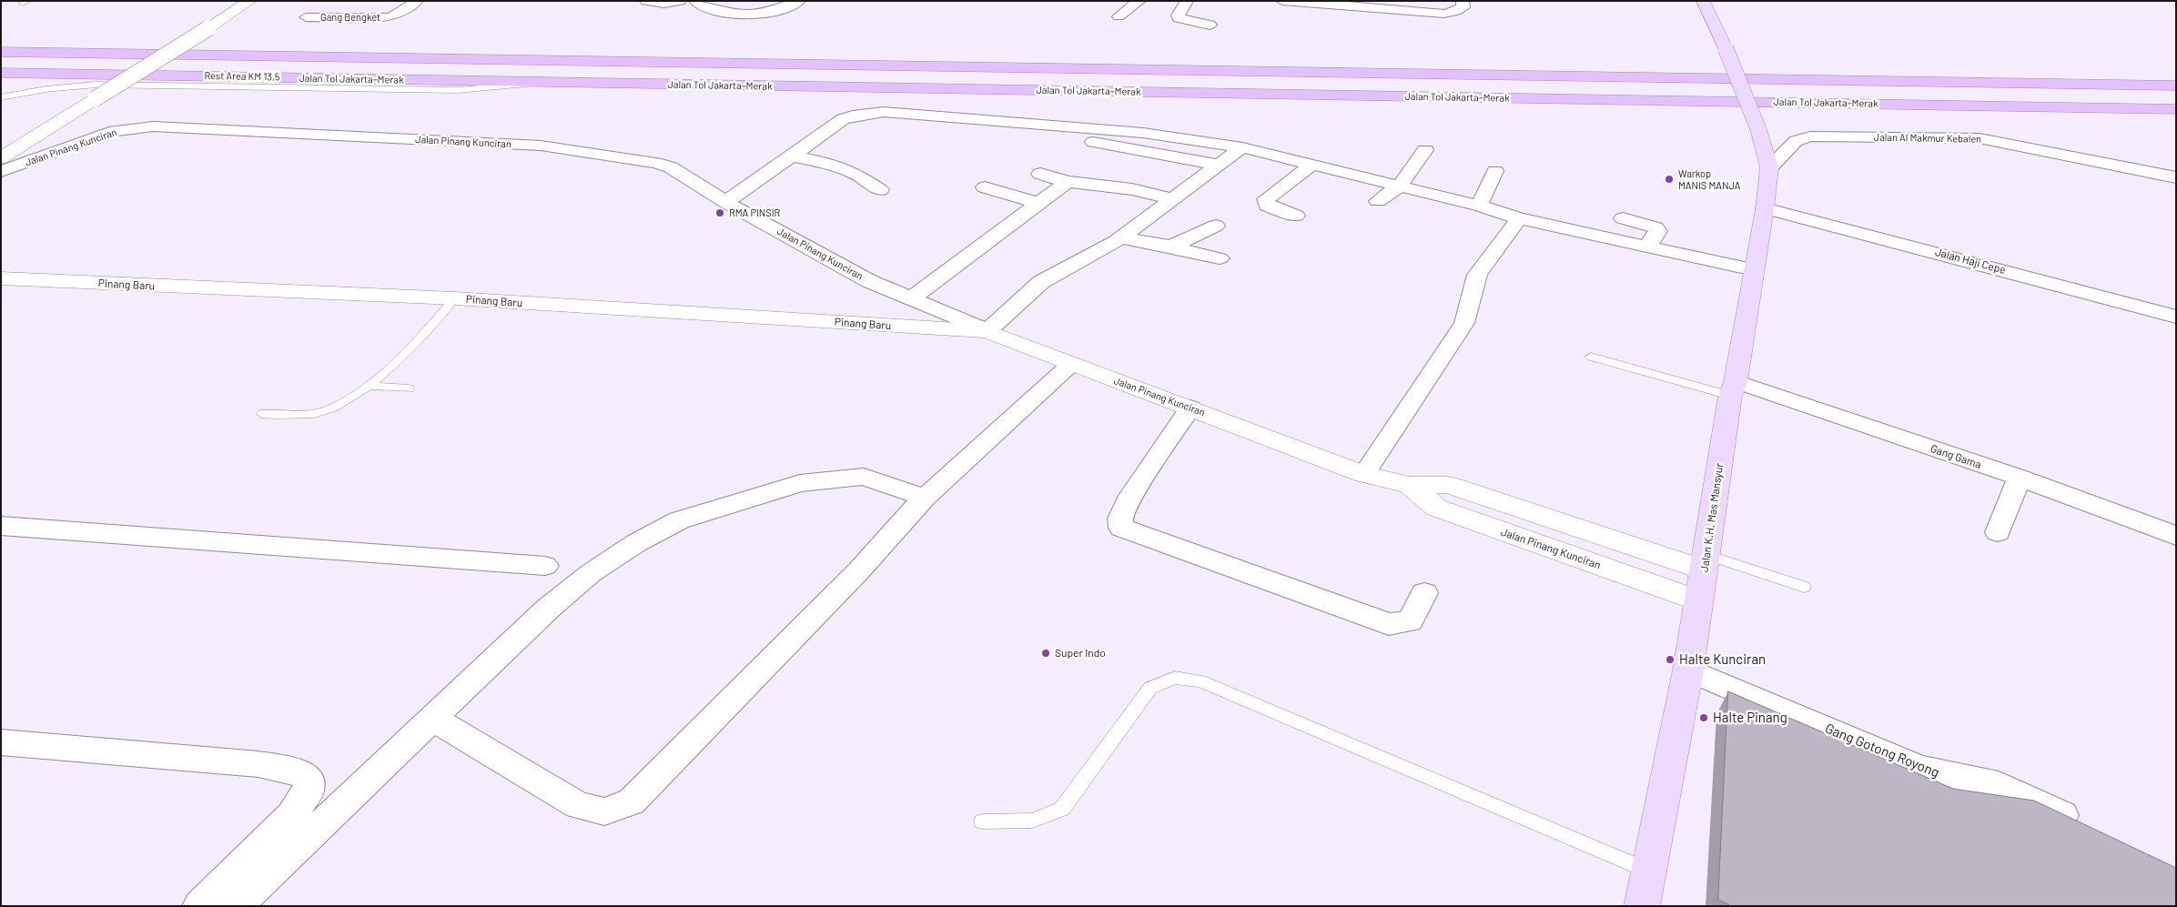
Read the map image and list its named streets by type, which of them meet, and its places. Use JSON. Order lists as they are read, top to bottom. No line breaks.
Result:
{"streets":{"highway":["Jalan Tol Jakarta–Merak"],"main road":["Jalan Pinang Kunciran","Pinang Baru","Jalan K.H. Mas Mansyur"],"street":["Gang Bengket","Jalan Al Makmur Kebalen","Jalan Haji Cepe","Gang Gama","Gang Gotong Royong"],"lane":["Rest Area KM 13,5"]},"crossings":[["Rest Area KM 13,5","Jalan Tol Jakarta–Merak"],["Jalan Al Makmur Kebalen","Jalan K.H. Mas Mansyur"],["Jalan Pinang Kunciran","Pinang Baru"],["Jalan Pinang Kunciran","Jalan K.H. Mas Mansyur"],["Jalan Haji Cepe","Jalan K.H. Mas Mansyur"],["Gang Gama","Jalan K.H. Mas Mansyur"],["Jalan K.H. Mas Mansyur","Gang Gotong Royong"]],"places":["Warkop MANIS MANJA","RMA PINSIR","Super Indo","Halte Kunciran","Halte Pinang"]}
